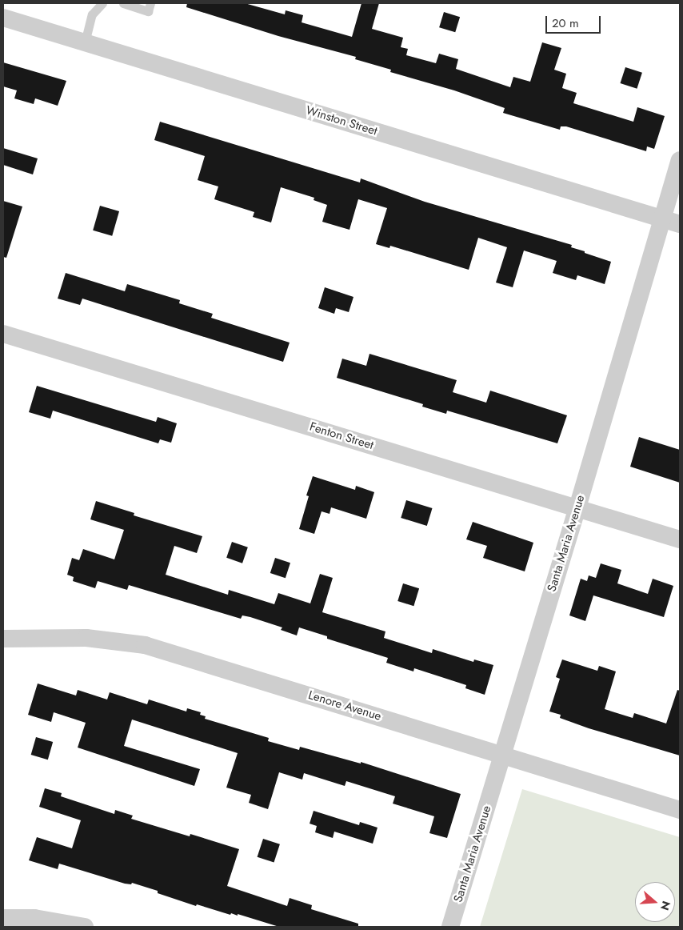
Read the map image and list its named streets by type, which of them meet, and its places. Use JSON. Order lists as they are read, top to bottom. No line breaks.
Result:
{"streets":{"street":["Winston Street","Fenton Street","Santa Maria Avenue","Lenore Avenue"]},"crossings":[["Winston Street","Santa Maria Avenue"],["Fenton Street","Santa Maria Avenue"],["Santa Maria Avenue","Lenore Avenue"]],"scale_bar":"20 m","north":"right"}
